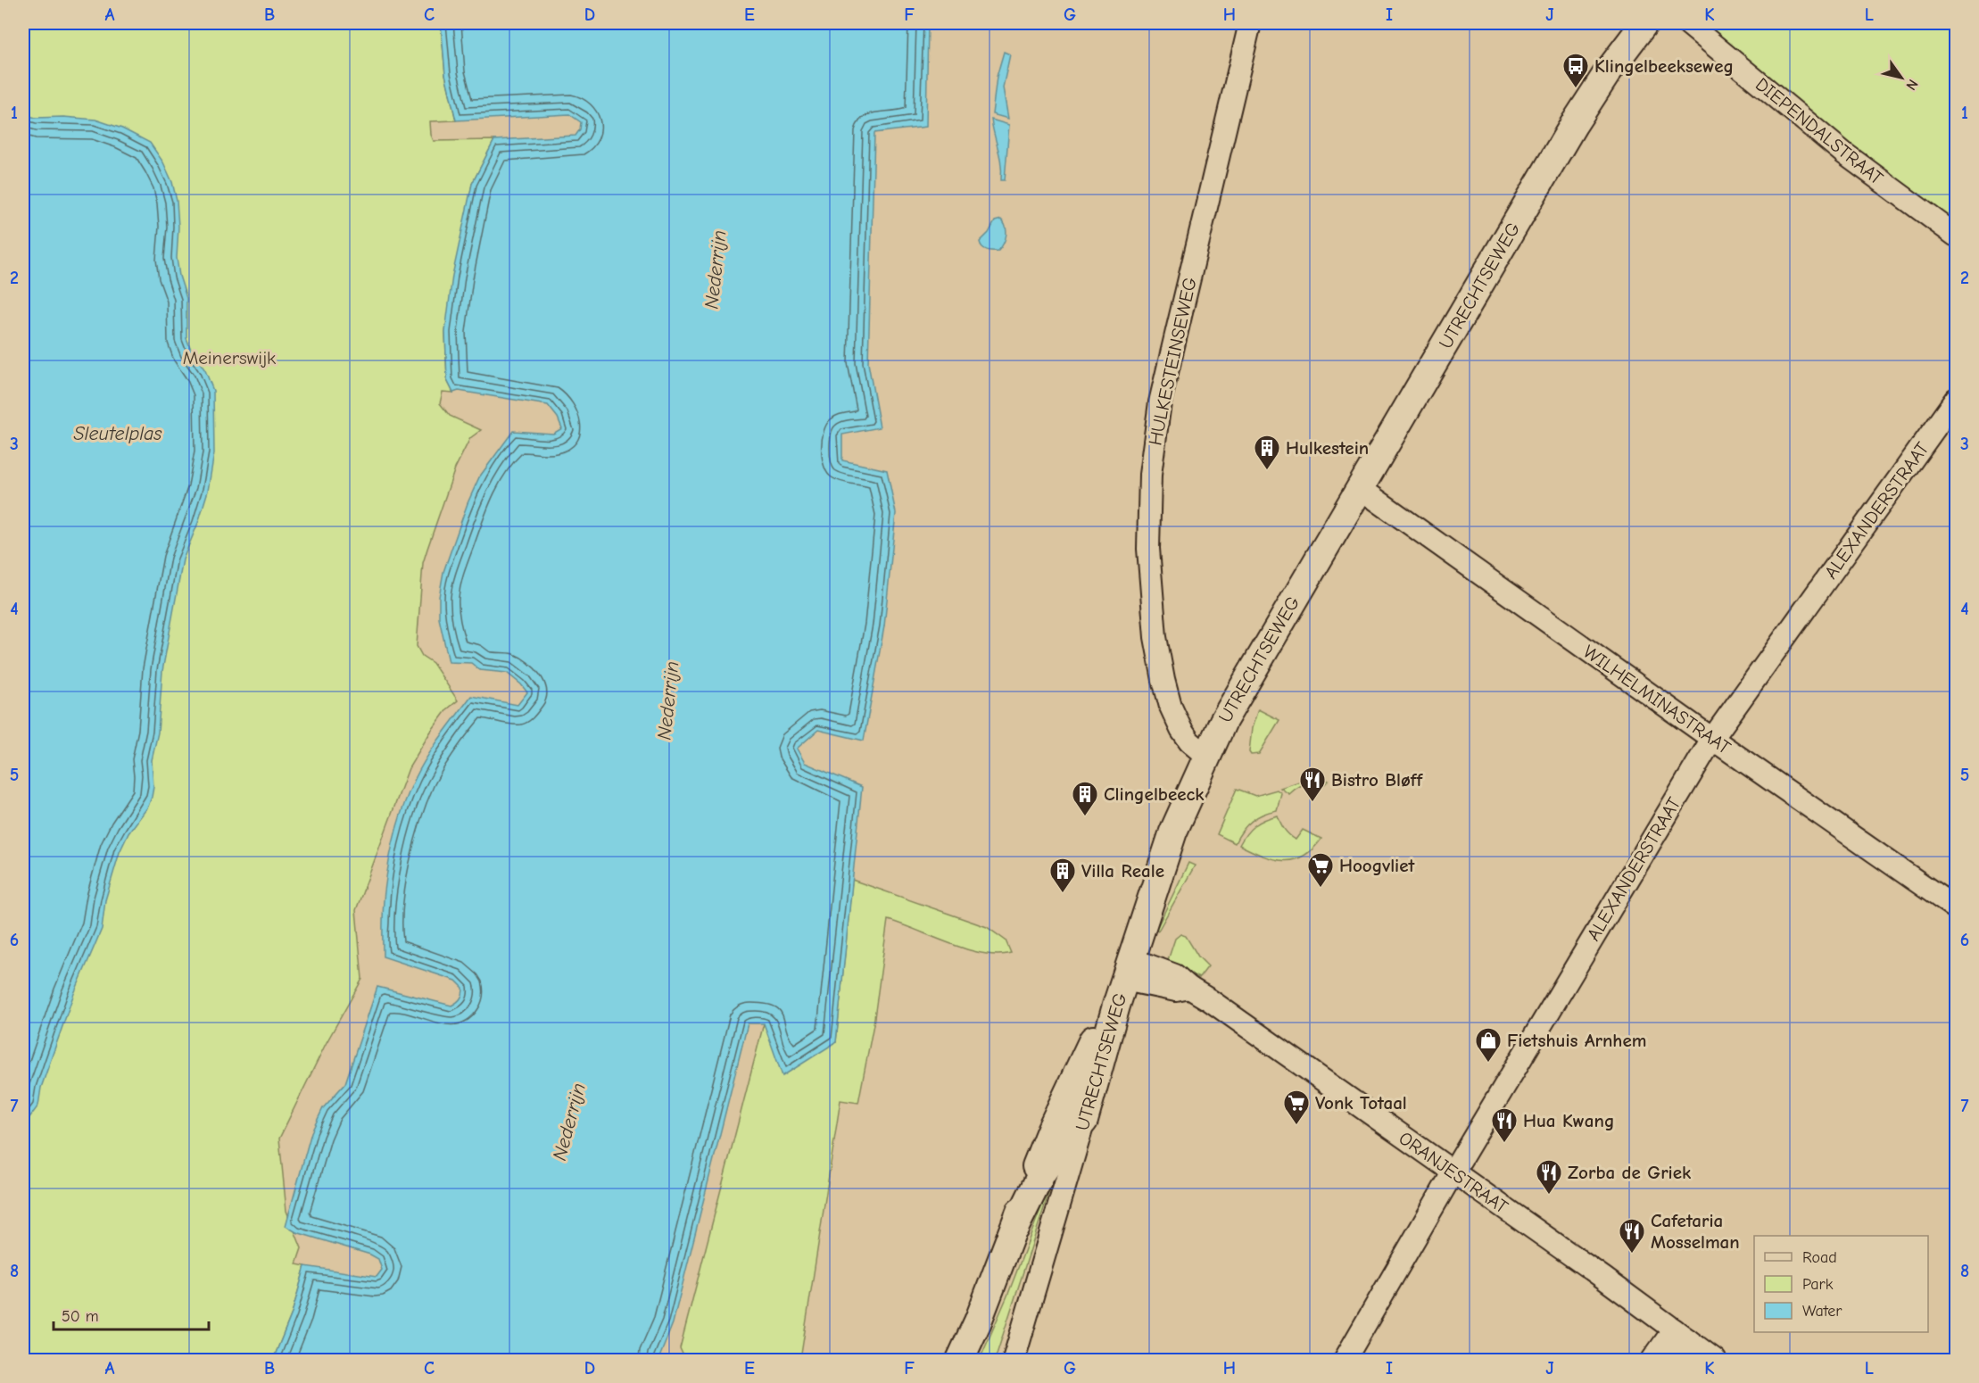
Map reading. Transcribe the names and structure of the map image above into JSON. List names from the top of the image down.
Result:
{
  "streets": {
    "main road": ["UTRECHTSEWEG"],
    "street": [
      "DIEPENDALSTRAAT",
      "HULKESTEINSEWEG",
      "ALEXANDERSTRAAT",
      "WILHELMINASTRAAT",
      "ORANJESTRAAT"
    ]
  },
  "crossings": [
    ["UTRECHTSEWEG", "HULKESTEINSEWEG"],
    ["UTRECHTSEWEG", "WILHELMINASTRAAT"],
    ["UTRECHTSEWEG", "ORANJESTRAAT"],
    ["ALEXANDERSTRAAT", "WILHELMINASTRAAT"],
    ["ALEXANDERSTRAAT", "ORANJESTRAAT"]
  ],
  "water": ["Nederrijn", "Sleutelplas"],
  "parks": ["Meinerswijk"],
  "places": {
    "bus stop": ["Klingelbeekseweg"],
    "building": ["Hulkestein", "Clingelbeeck", "Villa Reale"],
    "restaurant": [
      "Bistro Bløff",
      "Hua Kwang",
      "Zorba de Griek",
      "Cafetaria Mosselman"
    ],
    "supermarket": ["Hoogvliet", "Vonk Totaal"],
    "shop": ["Fietshuis Arnhem"]
  },
  "legend": ["Road", "Park", "Water"],
  "scale_bar": "50 m",
  "north": "bottom right",
  "grid": {
    "columns": [
      "A",
      "B",
      "C",
      "D",
      "E",
      "F",
      "G",
      "H",
      "I",
      "J",
      "K",
      "L"
    ],
    "rows": [
      "1",
      "2",
      "3",
      "4",
      "5",
      "6",
      "7",
      "8"
    ]
  }
}
